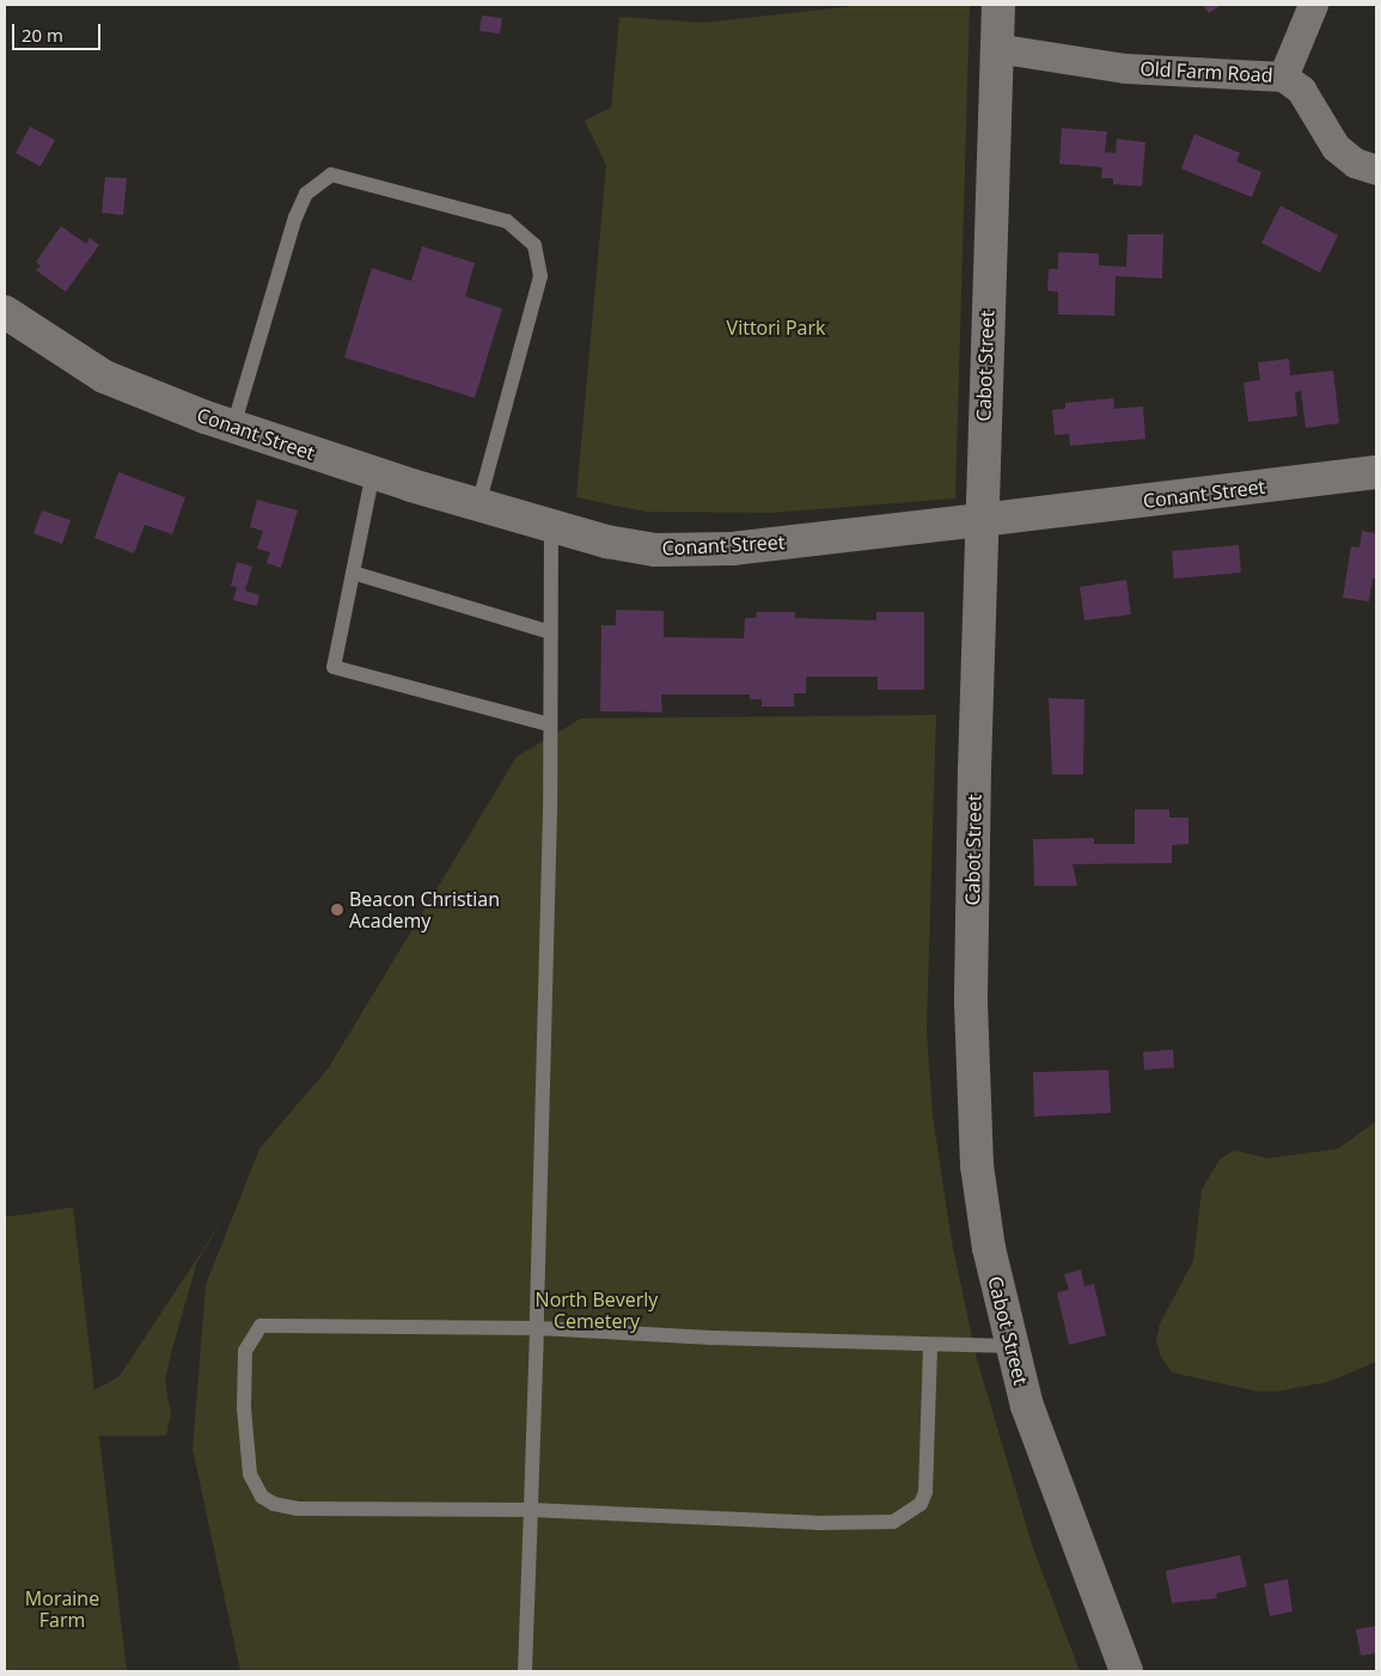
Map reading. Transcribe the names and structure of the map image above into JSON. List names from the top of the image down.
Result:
{
  "streets": {
    "main road": ["Cabot Street", "Conant Street"],
    "street": ["Old Farm Road"]
  },
  "crossings": [
    ["Old Farm Road", "Cabot Street"],
    ["Cabot Street", "Conant Street"]
  ],
  "parks": ["Vittori Park", "North Beverly Cemetery", "Moraine Farm"],
  "places": ["Beacon Christian Academy"],
  "scale_bar": "20 m"
}
